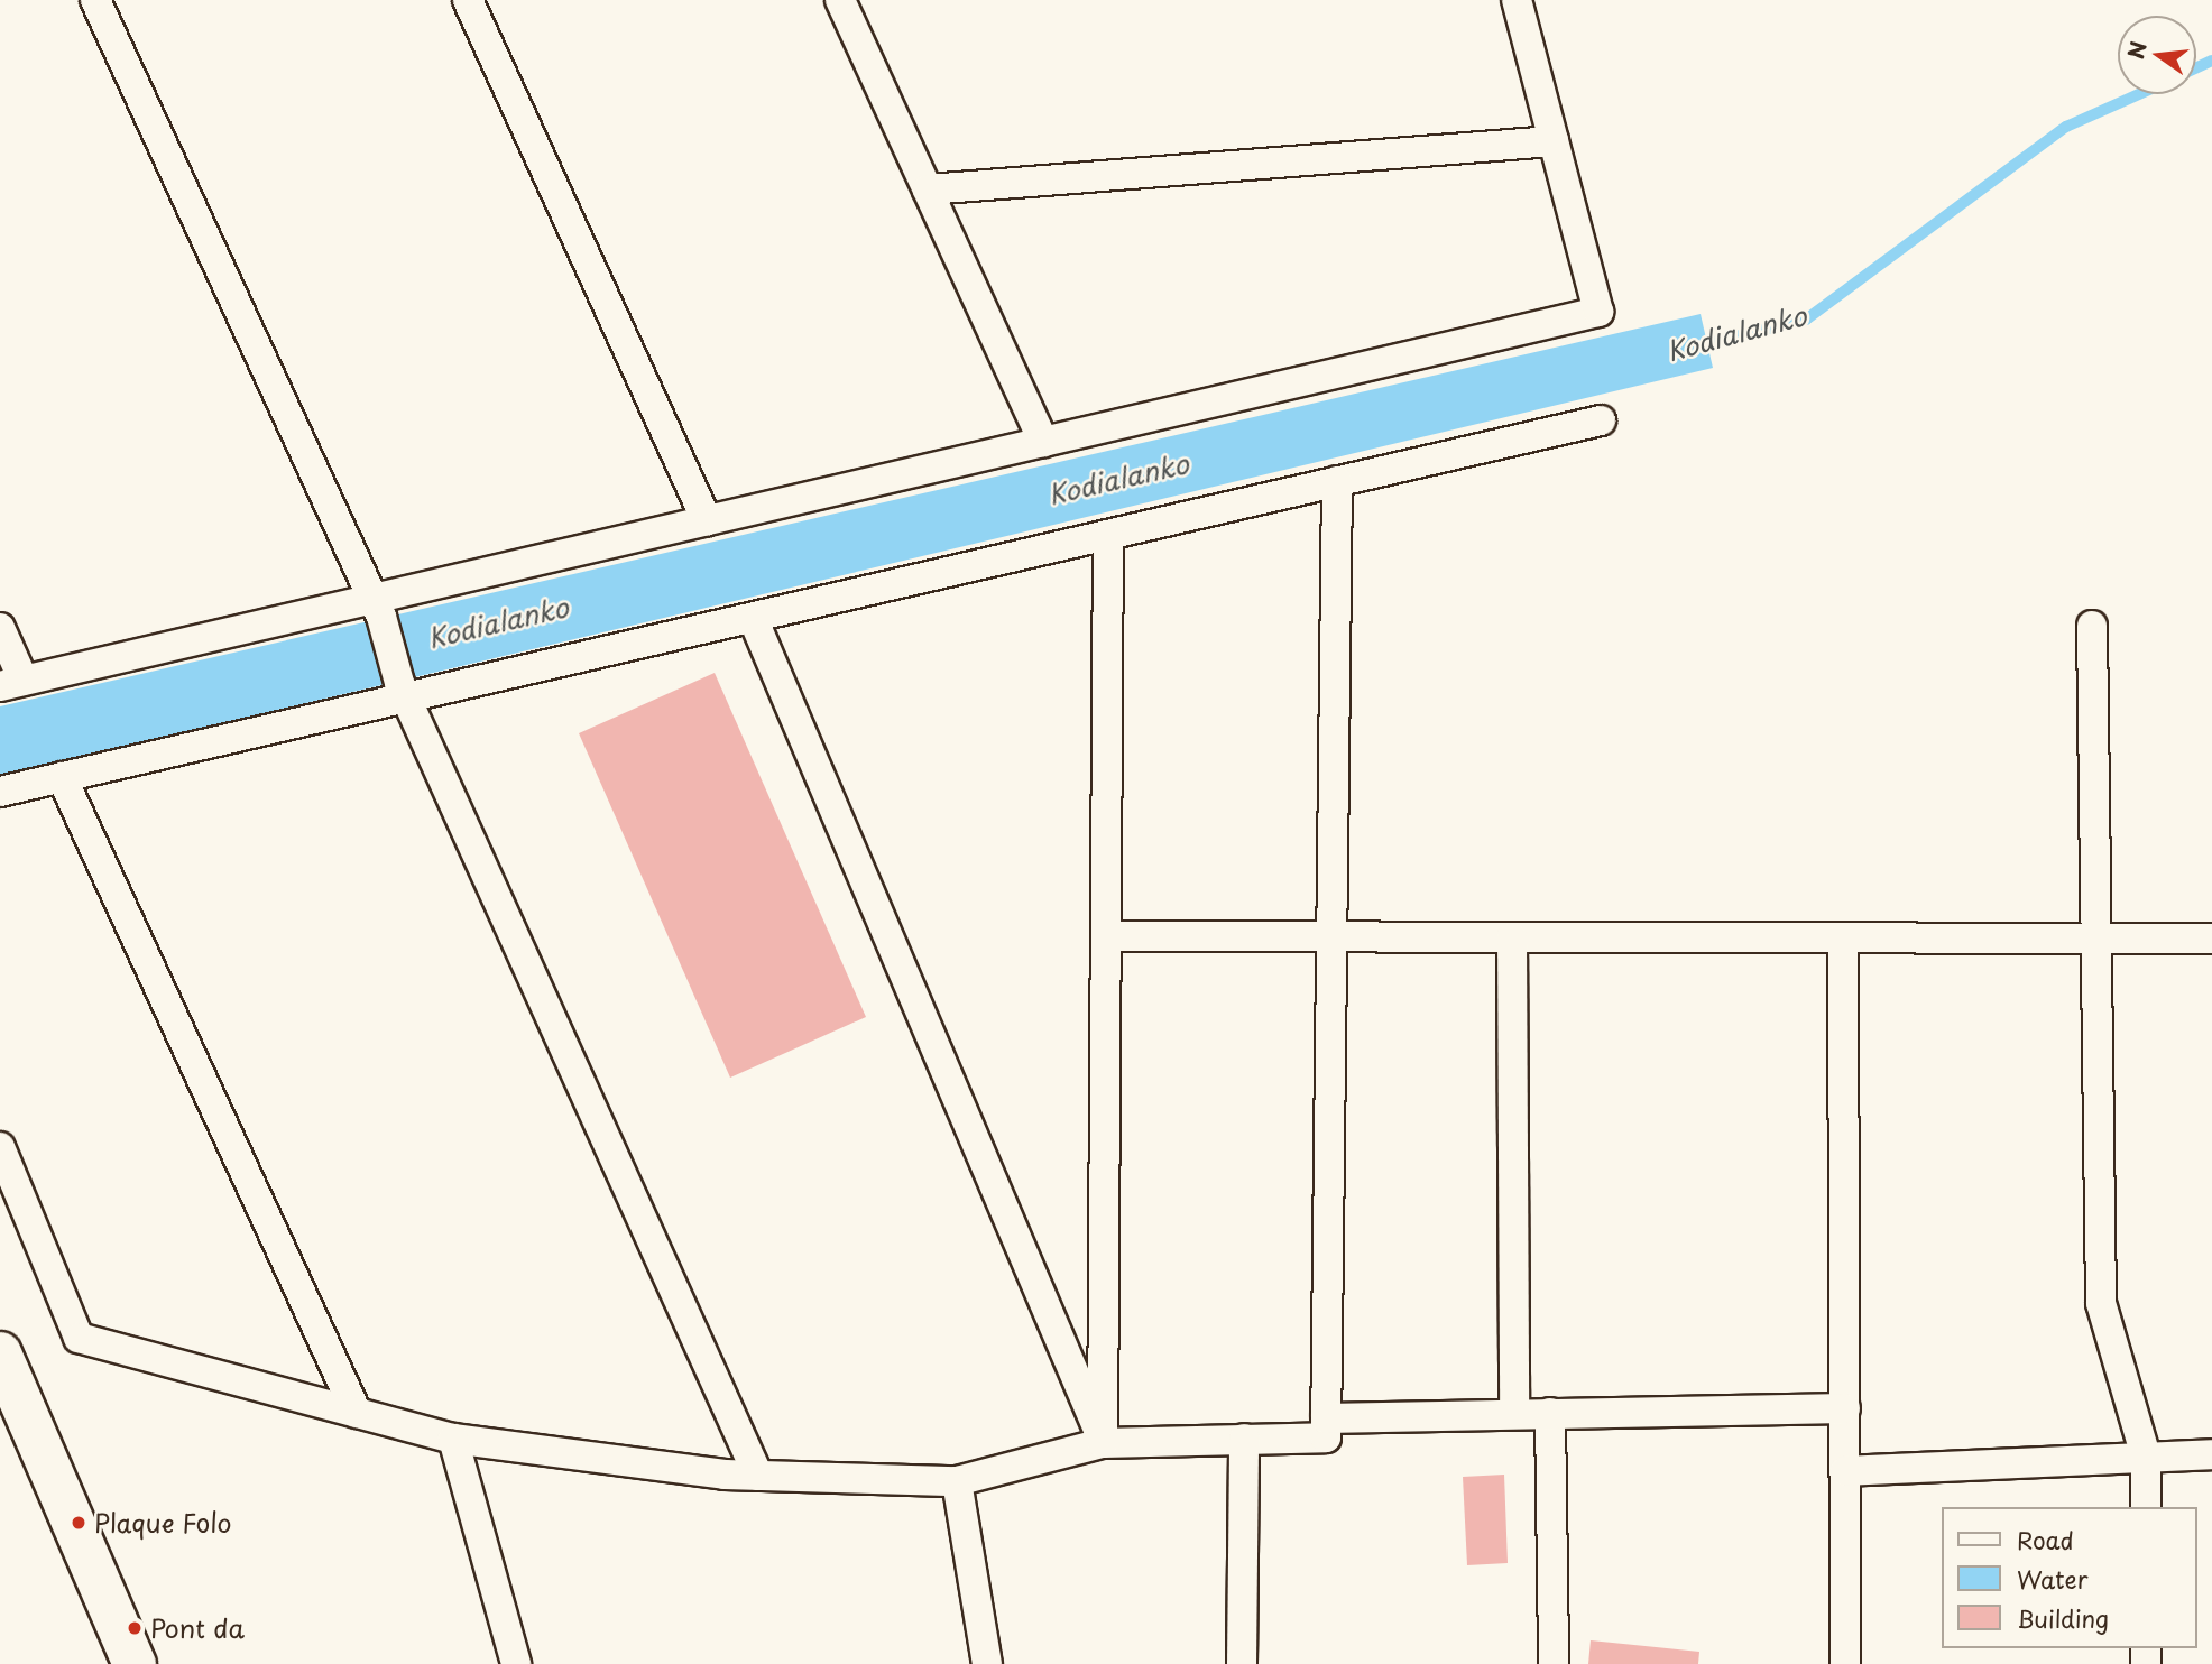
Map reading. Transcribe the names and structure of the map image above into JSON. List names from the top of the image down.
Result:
{
  "water": ["Kodialanko"],
  "places": ["Plaque Folo", "Pont da"],
  "legend": ["Road", "Water", "Building"],
  "north": "left"
}
